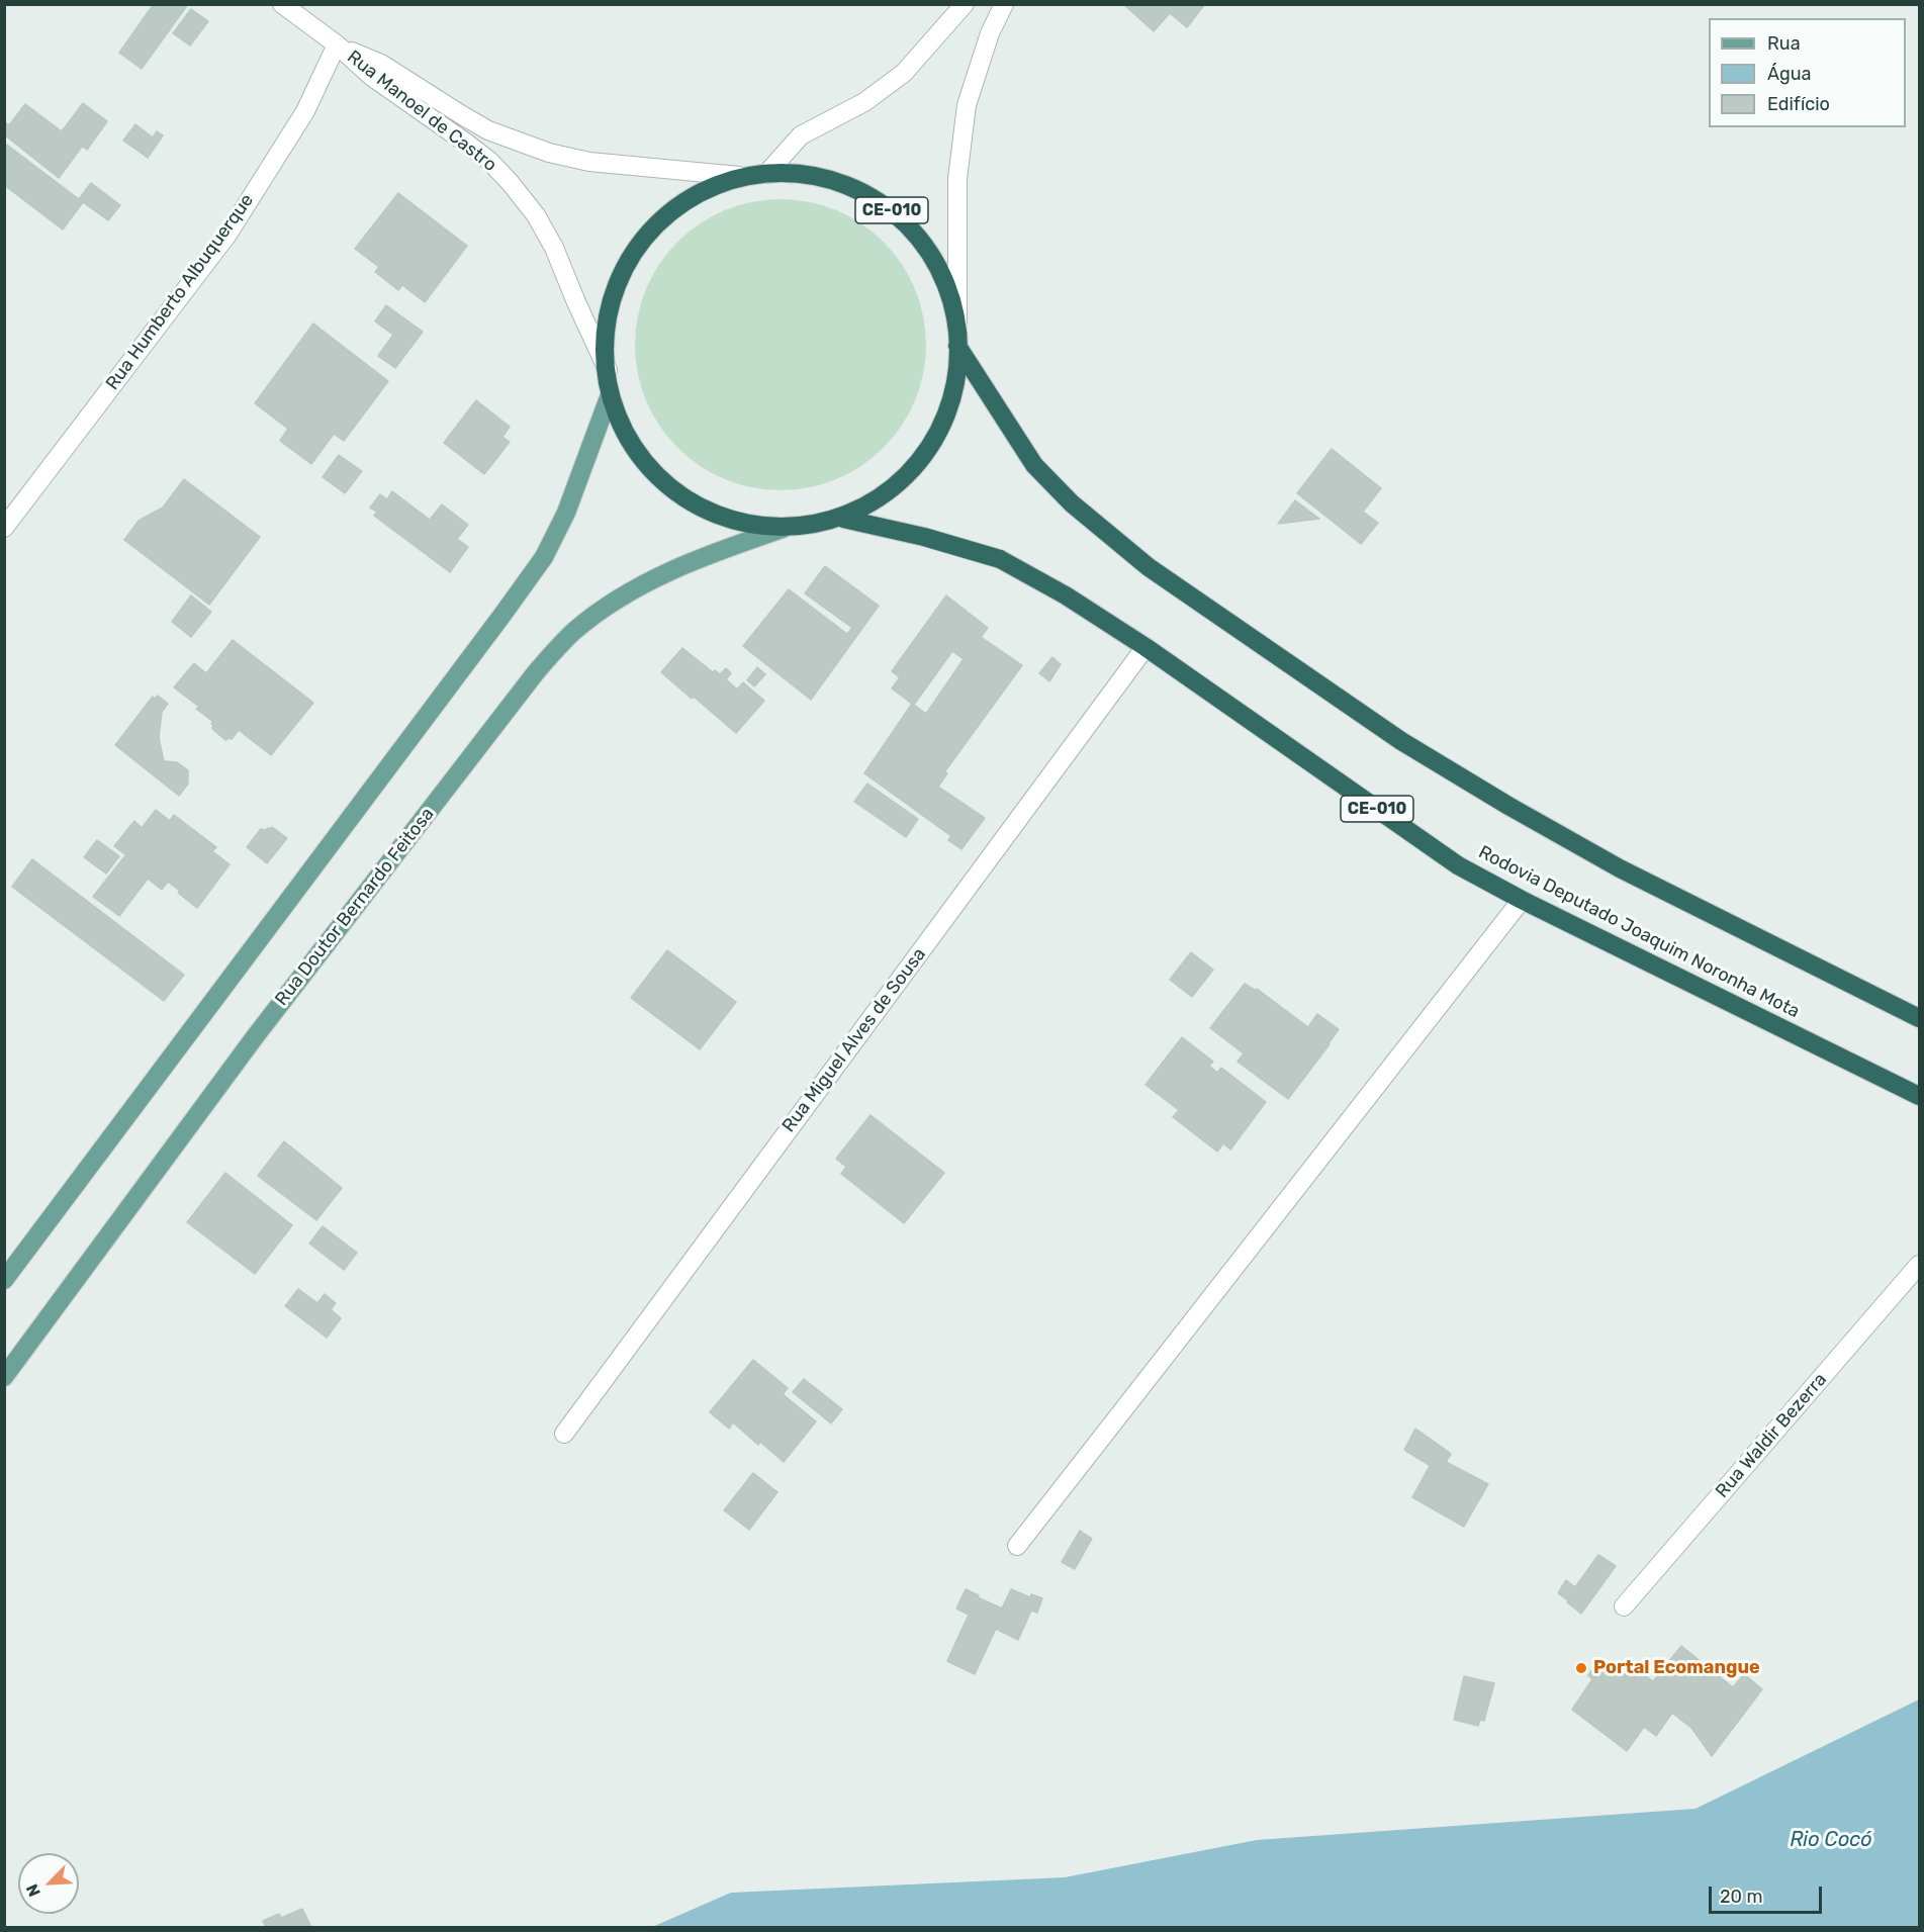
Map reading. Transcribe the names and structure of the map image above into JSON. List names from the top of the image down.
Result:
{
  "streets": {
    "highway": ["CE-010", "Rodovia Deputado Joaquim Noronha Mota"],
    "main road": ["Rua Doutor Bernardo Feitosa"],
    "street": [
      "Rua Manoel de Castro",
      "Rua Humberto Albuquerque",
      "Rua Miguel Alves de Sousa",
      "Rua Waldir Bezerra"
    ]
  },
  "crossings": [
    ["Rua Manoel de Castro", "CE-010"],
    ["Rua Manoel de Castro", "Rua Humberto Albuquerque"],
    ["CE-010", "Rua Doutor Bernardo Feitosa"],
    ["CE-010", "Rodovia Deputado Joaquim Noronha Mota"],
    ["Rodovia Deputado Joaquim Noronha Mota", "Rua Miguel Alves de Sousa"]
  ],
  "water": ["Rio Cocó"],
  "places": ["Portal Ecomangue"],
  "legend": ["Rua", "Água", "Edifício"],
  "scale_bar": "20 m",
  "north": "bottom left"
}
